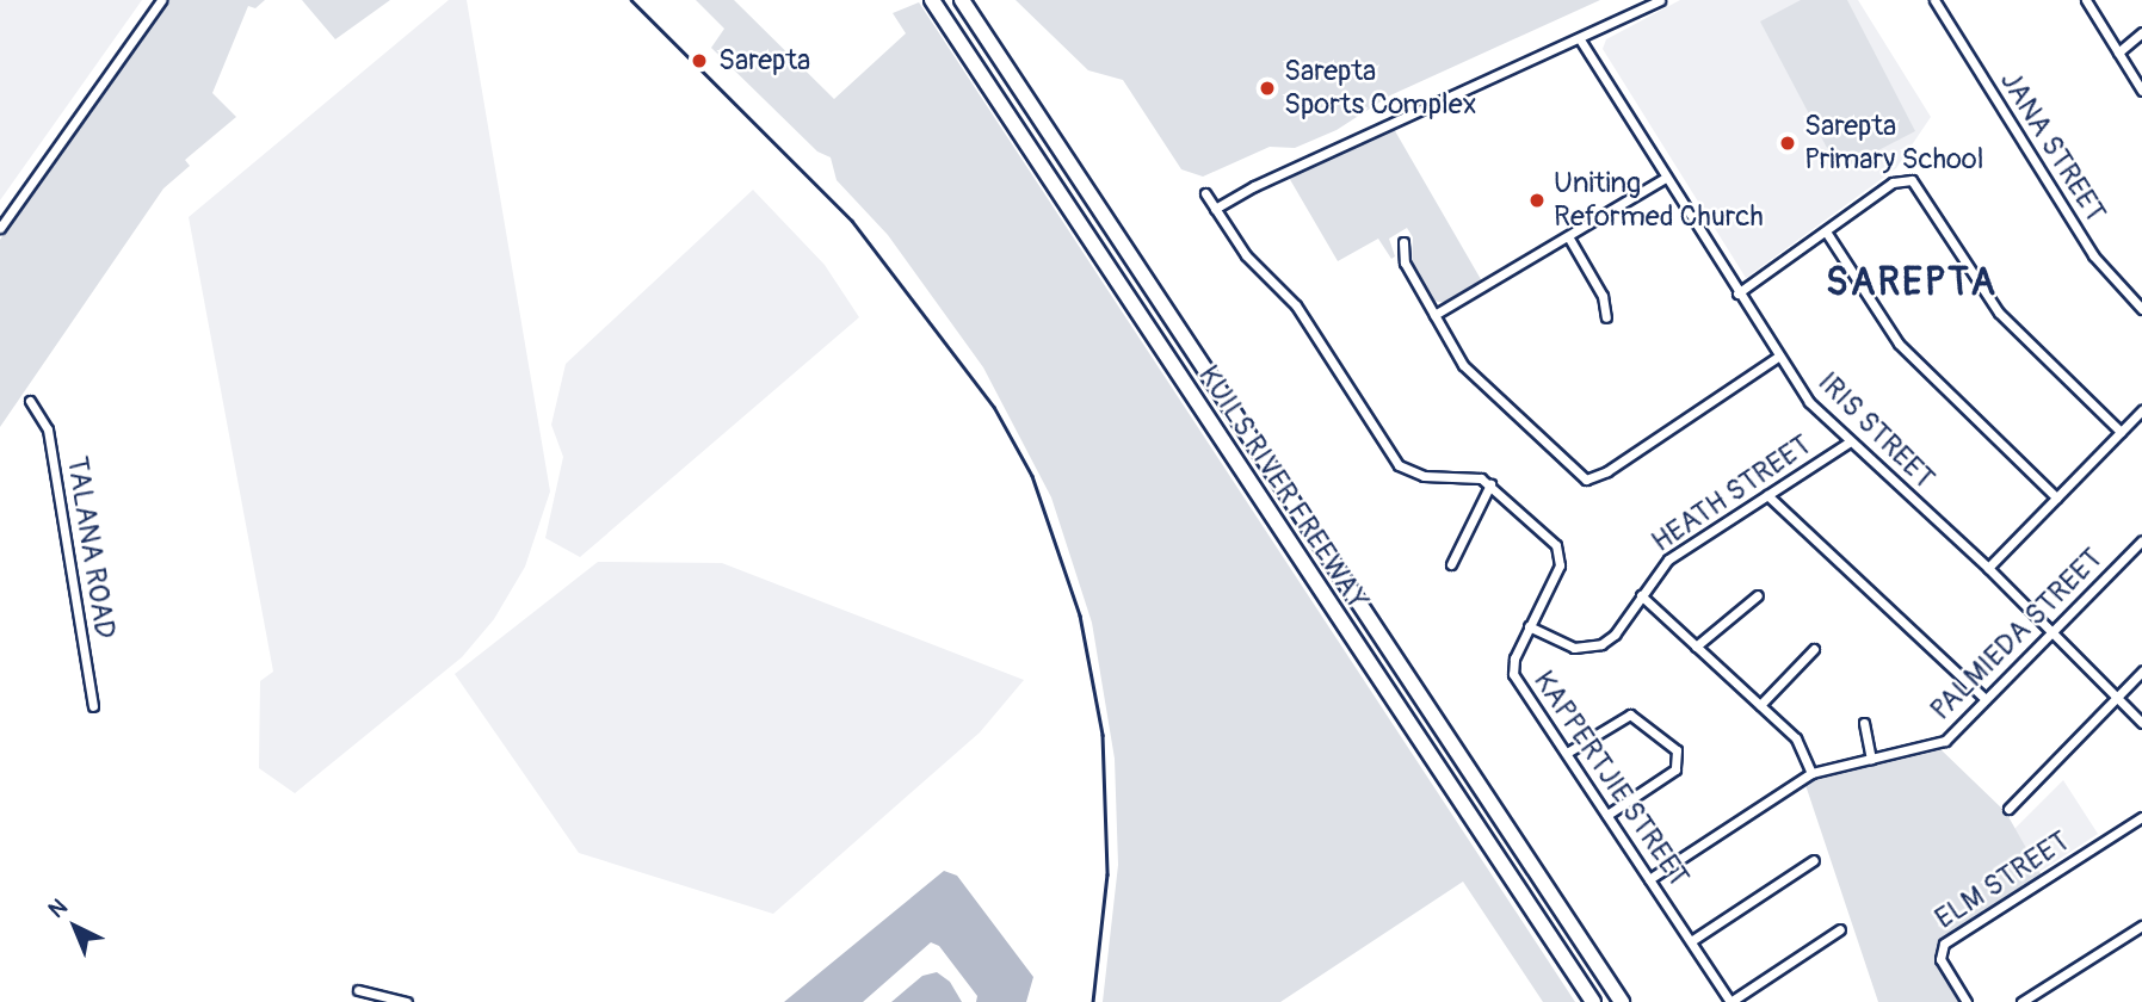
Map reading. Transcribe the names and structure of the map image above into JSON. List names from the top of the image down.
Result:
{
  "streets": {
    "highway": ["KUILS RIVER FREEWAY"],
    "street": [
      "JANA STREET",
      "IRIS STREET",
      "HEATH STREET",
      "TALANA ROAD",
      "PALMIEDA STREET",
      "KAPPERTJIE STREET",
      "ELM STREET"
    ]
  },
  "crossings": [
    ["IRIS STREET", "HEATH STREET"],
    ["IRIS STREET", "PALMIEDA STREET"],
    ["HEATH STREET", "KAPPERTJIE STREET"],
    ["PALMIEDA STREET", "KAPPERTJIE STREET"]
  ],
  "districts": ["SAREPTA"],
  "places": [
    "Sarepta",
    "Sarepta Sports Complex",
    "Sarepta Primary School",
    "Uniting Reformed Church"
  ],
  "north": "top left"
}
